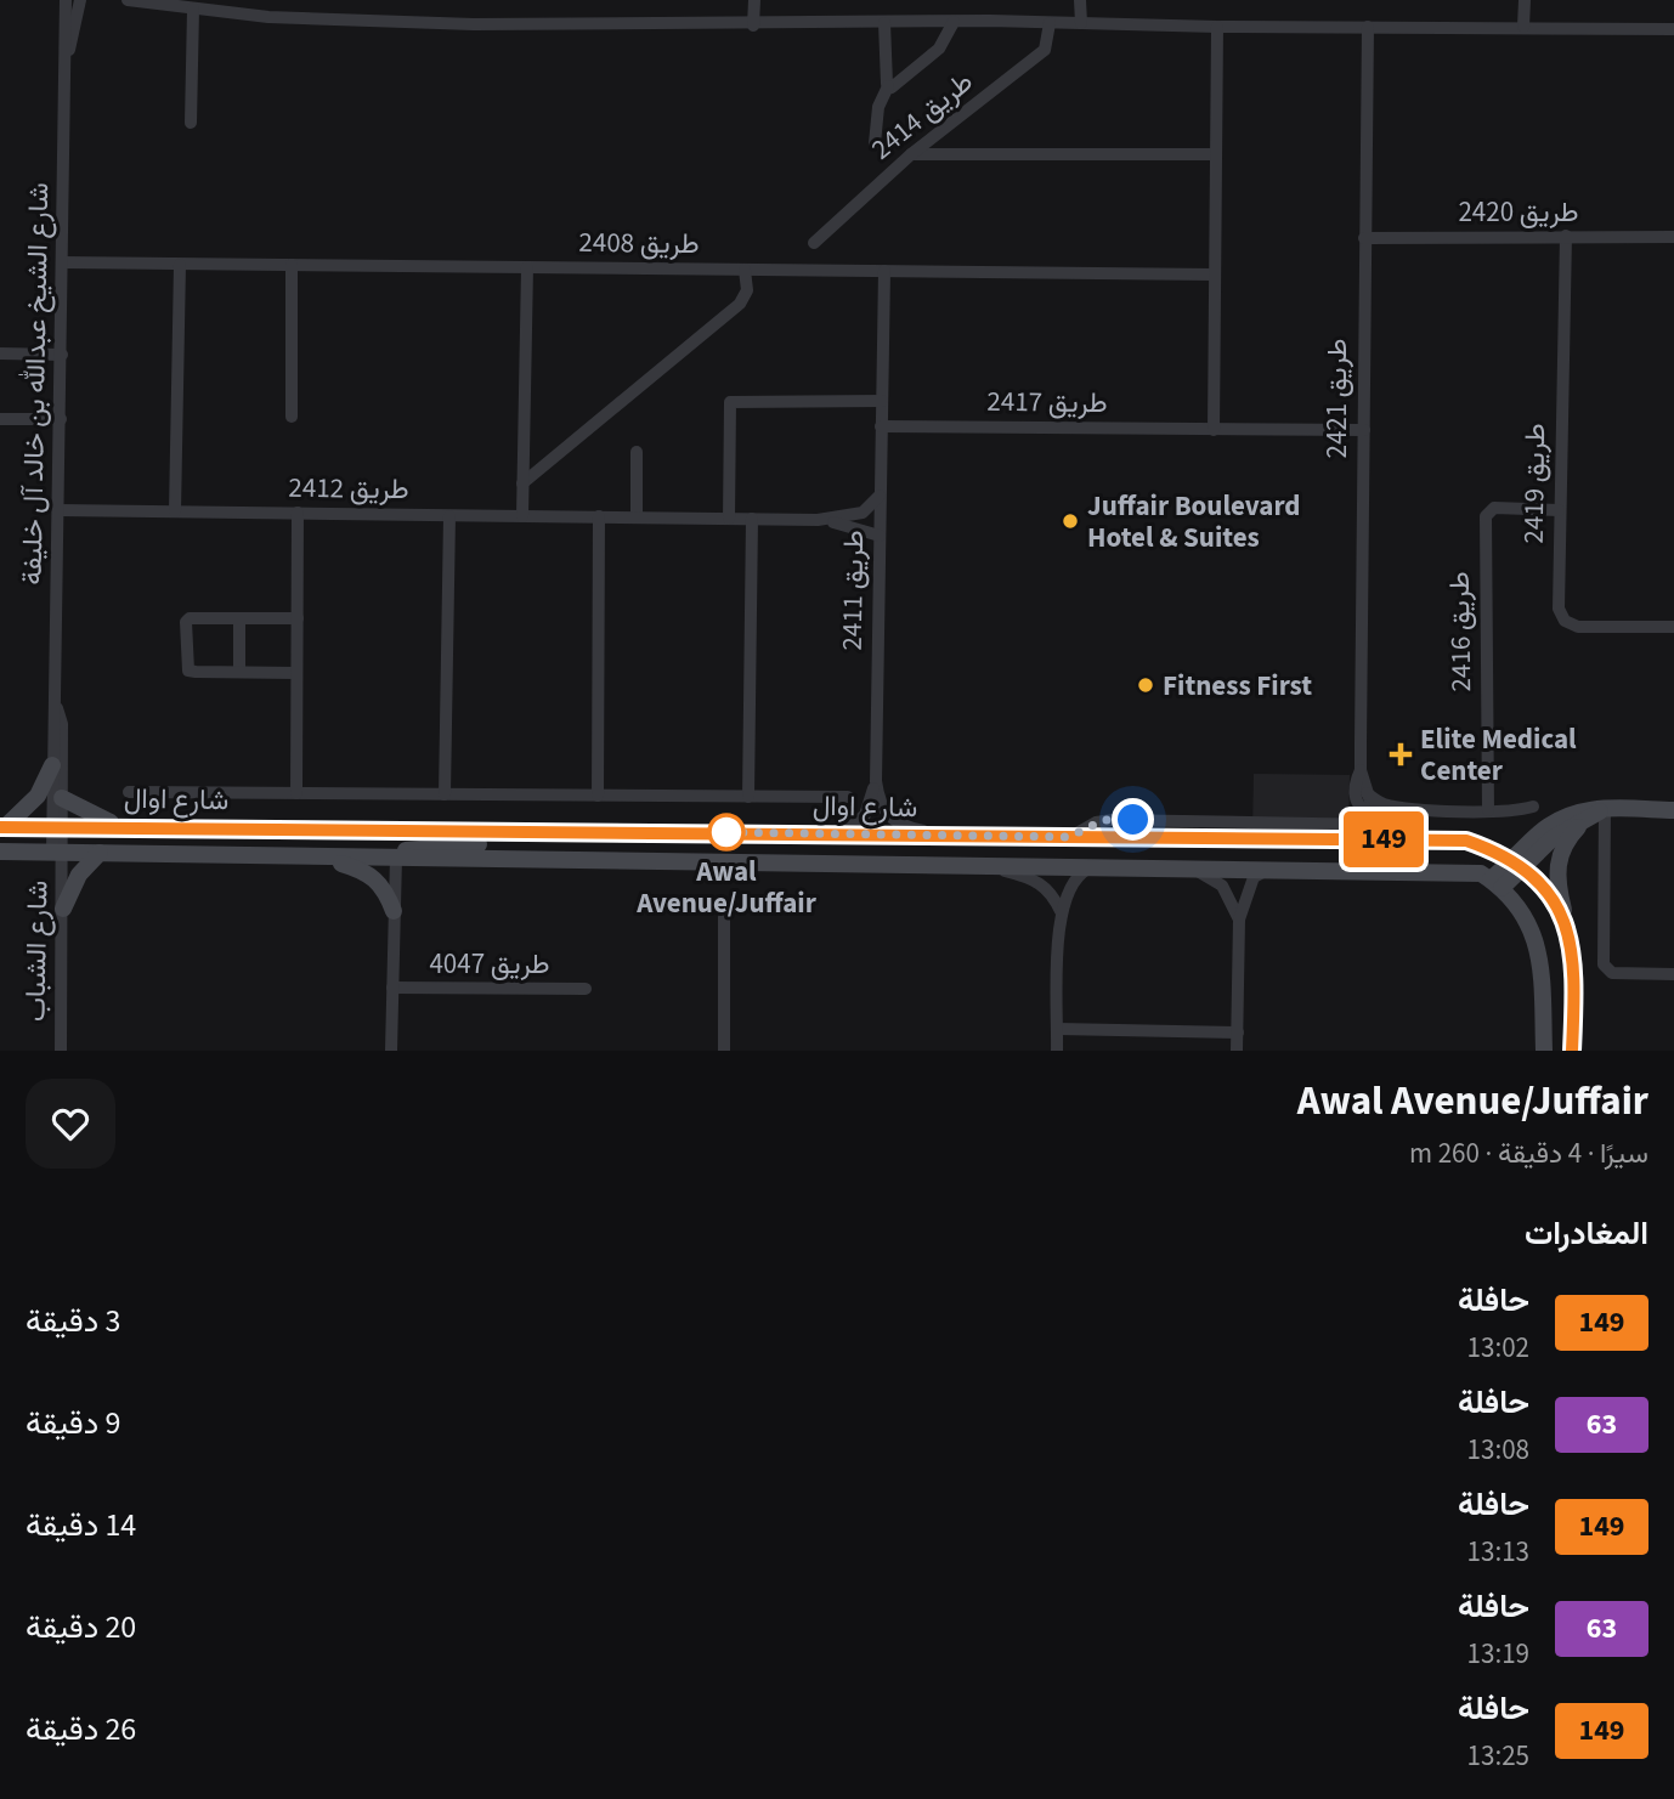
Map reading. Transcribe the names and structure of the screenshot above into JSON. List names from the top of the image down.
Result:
{
  "streets": {
    "main road": ["شارع اوال"],
    "street": [
      "طريق 2414",
      "طريق 2420",
      "طريق 2408",
      "شارع الشيخ عبدالله بن خالد آل خليفة",
      "طريق 2421",
      "طريق 2417",
      "طريق 2419",
      "طريق 2412",
      "طريق 2411",
      "طريق 2416",
      "شارع الشباب",
      "طريق 4047"
    ]
  },
  "crossings": [
    ["طريق 2420", "طريق 2421"],
    ["طريق 2420", "طريق 2419"],
    ["طريق 2408", "شارع الشيخ عبدالله بن خالد آل خليفة"],
    ["طريق 2408", "طريق 2411"],
    ["شارع الشيخ عبدالله بن خالد آل خليفة", "طريق 2412"],
    ["شارع الشيخ عبدالله بن خالد آل خليفة", "شارع اوال"],
    ["شارع الشيخ عبدالله بن خالد آل خليفة", "شارع الشباب"],
    ["طريق 2421", "طريق 2417"],
    ["طريق 2417", "طريق 2411"],
    ["طريق 2419", "طريق 2416"],
    ["طريق 2412", "طريق 2411"],
    ["طريق 2411", "شارع اوال"],
    ["شارع اوال", "شارع الشباب"],
    ["شارع اوال", "طريق 4047"]
  ],
  "places": {
    "other": ["Juffair Boulevard Hotel & Suites", "Fitness First", "Awal Avenue/Juffair"],
    "health": ["Elite Medical Center"]
  },
  "lines": ["bus line 149"],
  "page": {
    "on_map": "149",
    "heading": [
      ["Awal Avenue/Juffair", "سيرًا · 4 دقيقة · 260 m"],
      "المغادرات"
    ],
    "list": [
      {
        "mark": "149",
        "name": "حافلة",
        "note": "13:02",
        "value": "3 دقيقة"
      },
      {
        "mark": "63",
        "name": "حافلة",
        "note": "13:08",
        "value": "9 دقيقة"
      },
      {
        "mark": "149",
        "name": "حافلة",
        "note": "13:13",
        "value": "14 دقيقة"
      },
      {
        "mark": "63",
        "name": "حافلة",
        "note": "13:19",
        "value": "20 دقيقة"
      },
      {
        "mark": "149",
        "name": "حافلة",
        "note": "13:25",
        "value": "26 دقيقة"
      }
    ]
  }
}
